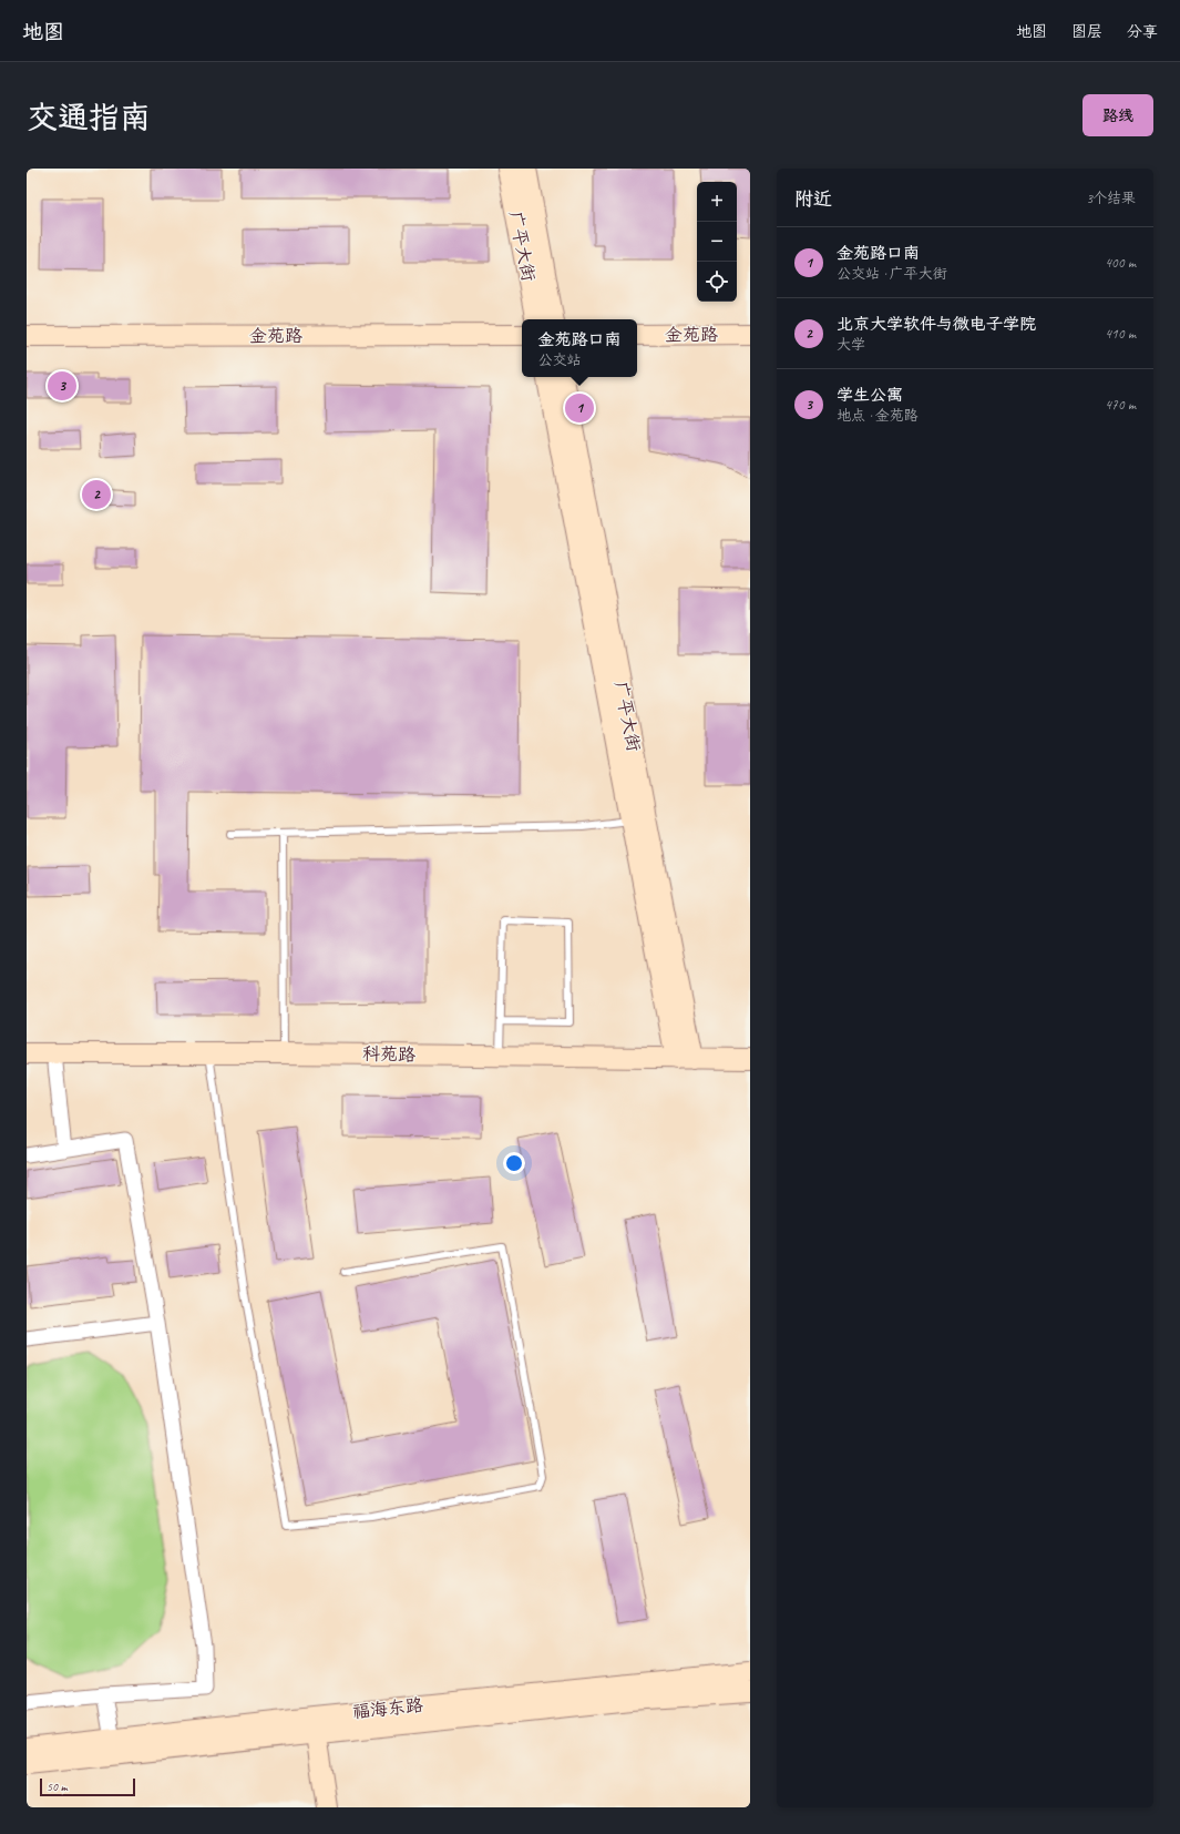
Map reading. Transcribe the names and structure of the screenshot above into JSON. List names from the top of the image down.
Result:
{
  "streets": {
    "street": [
      "广平大街",
      "金苑路",
      "科苑路",
      "福海东路"
    ]
  },
  "crossings": [
    ["广平大街", "科苑路"]
  ],
  "scale_bar": "50 m",
  "page": {
    "header": "地图",
    "nav": ["地图", "图层", "分享"],
    "buttons": "路线",
    "title": "交通指南",
    "heading": ["附近", "3个结果"],
    "map_buttons": ["+", "−"],
    "list": [
      {
        "mark": "1",
        "name": "金苑路口南",
        "note": "公交站 · 广平大街",
        "value": "400 m"
      },
      {
        "mark": "2",
        "name": "北京大学软件与微电子学院",
        "note": "大学",
        "value": "410 m"
      },
      {
        "mark": "3",
        "name": "学生公寓",
        "note": "地点 · 金苑路",
        "value": "470 m"
      }
    ],
    "popup": ["金苑路口南", "公交站"],
    "pins": ["3", "1", "2"],
    "scale": "50 m"
  }
}
